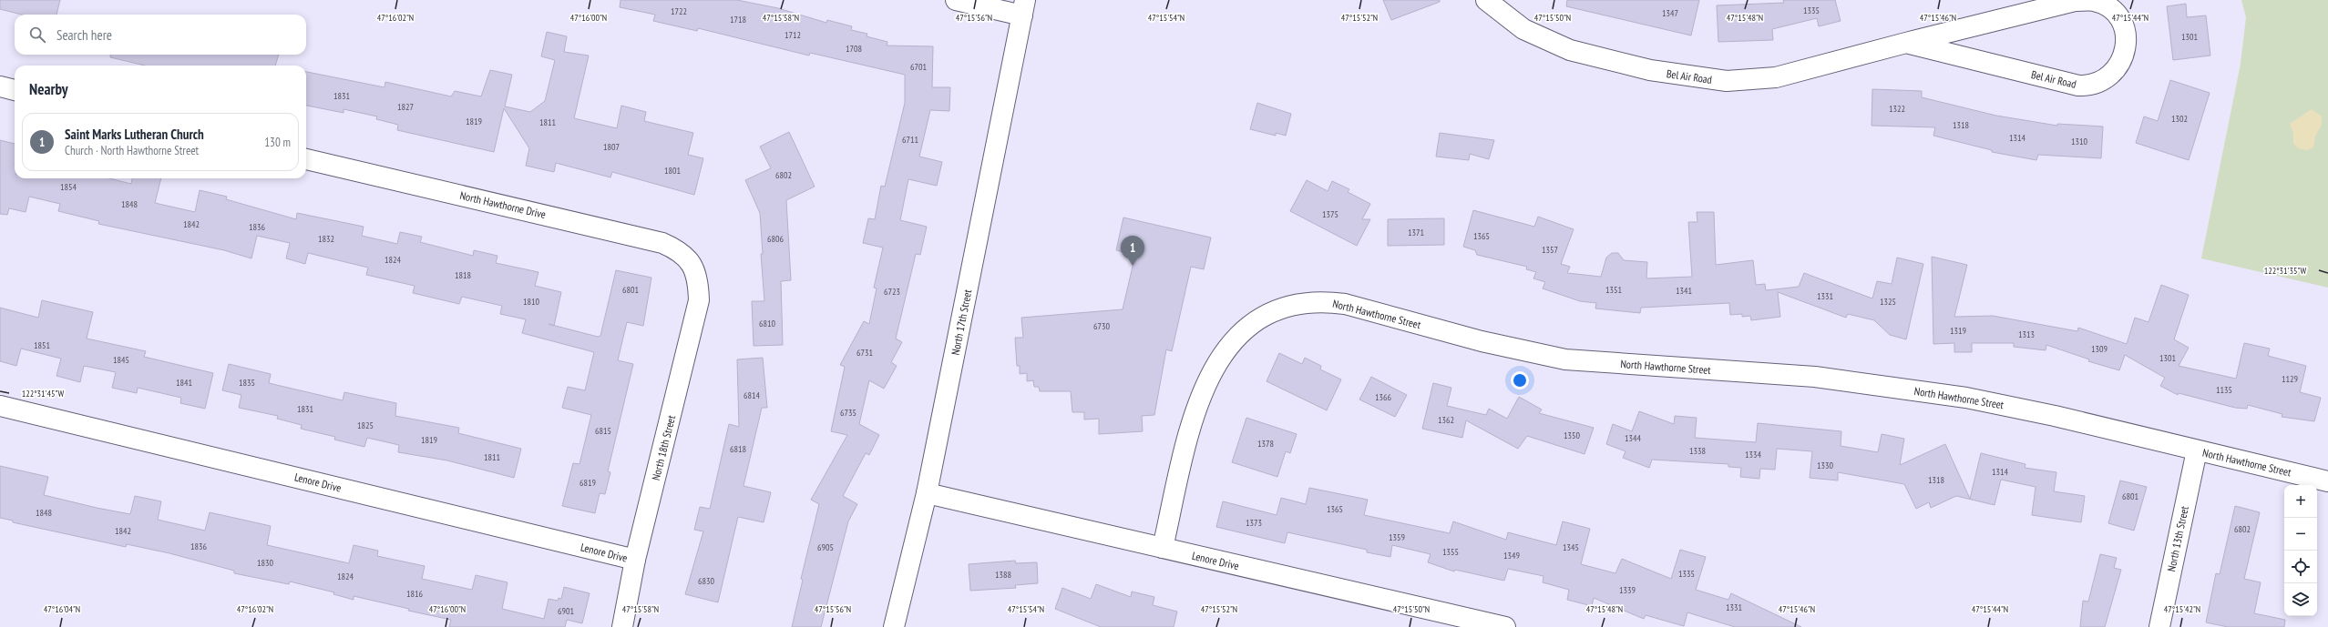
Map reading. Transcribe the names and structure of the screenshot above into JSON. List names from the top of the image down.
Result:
{
  "streets": {
    "street": [
      "Bel Air Road",
      "North Hawthorne Drive",
      "North Hawthorne Street",
      "North 17th Street",
      "North 18th Street",
      "Lenore Drive",
      "North 13th Street"
    ]
  },
  "crossings": [
    ["North Hawthorne Drive", "North 18th Street"],
    ["North Hawthorne Street", "Lenore Drive"],
    ["North Hawthorne Street", "North 13th Street"],
    ["North 17th Street", "Lenore Drive"],
    ["North 18th Street", "Lenore Drive"]
  ],
  "house_numbers": [
    "1335",
    "1722",
    "1347",
    "1718",
    "1712",
    "1301",
    "1708",
    "6701",
    "1831",
    "1827",
    "1322",
    "1302",
    "1819",
    "1811",
    "1318",
    "1314",
    "6711",
    "1310",
    "1807",
    "1801",
    "6802",
    "1854",
    "1848",
    "1375",
    "1842",
    "1836",
    "1371",
    "1365",
    "1832",
    "6806",
    "1357",
    "1824",
    "1818",
    "6801",
    "1351",
    "1341",
    "6723",
    "1331",
    "1810",
    "1325",
    "6810",
    "6730",
    "1319",
    "1313",
    "1851",
    "1309",
    "6731",
    "1301",
    "1845",
    "1129",
    "1841",
    "1835",
    "1135",
    "6814",
    "1366",
    "1831",
    "6735",
    "1362",
    "1825",
    "6815",
    "1350",
    "1344",
    "1819",
    "1378",
    "6818",
    "1338",
    "1334",
    "1811",
    "1330",
    "1314",
    "1318",
    "6819",
    "6801",
    "1365",
    "1848",
    "1373",
    "6802",
    "1842",
    "1359",
    "1836",
    "6905",
    "1345",
    "1355",
    "1349",
    "1830",
    "1335",
    "1388",
    "1824",
    "6830",
    "1339",
    "1816",
    "1331",
    "6901"
  ],
  "page": {
    "search": "Search here",
    "heading": "Nearby",
    "list": [
      {
        "mark": "1",
        "name": "Saint Marks Lutheran Church",
        "note": "Church · North Hawthorne Street",
        "value": "130 m"
      }
    ],
    "pins": "1",
    "map_buttons": ["+", "−"]
  },
  "coordinates": [
    "47°16'02\"N",
    "47°16'00\"N",
    "47°15'58\"N",
    "47°15'56\"N",
    "47°15'54\"N",
    "47°15'52\"N",
    "47°15'50\"N",
    "47°15'48\"N",
    "47°15'44\"N",
    "47°15'46\"N",
    "122°31'35\"W",
    "122°31'45\"W",
    "47°16'04\"N",
    "47°15'42\"N"
  ]
}
